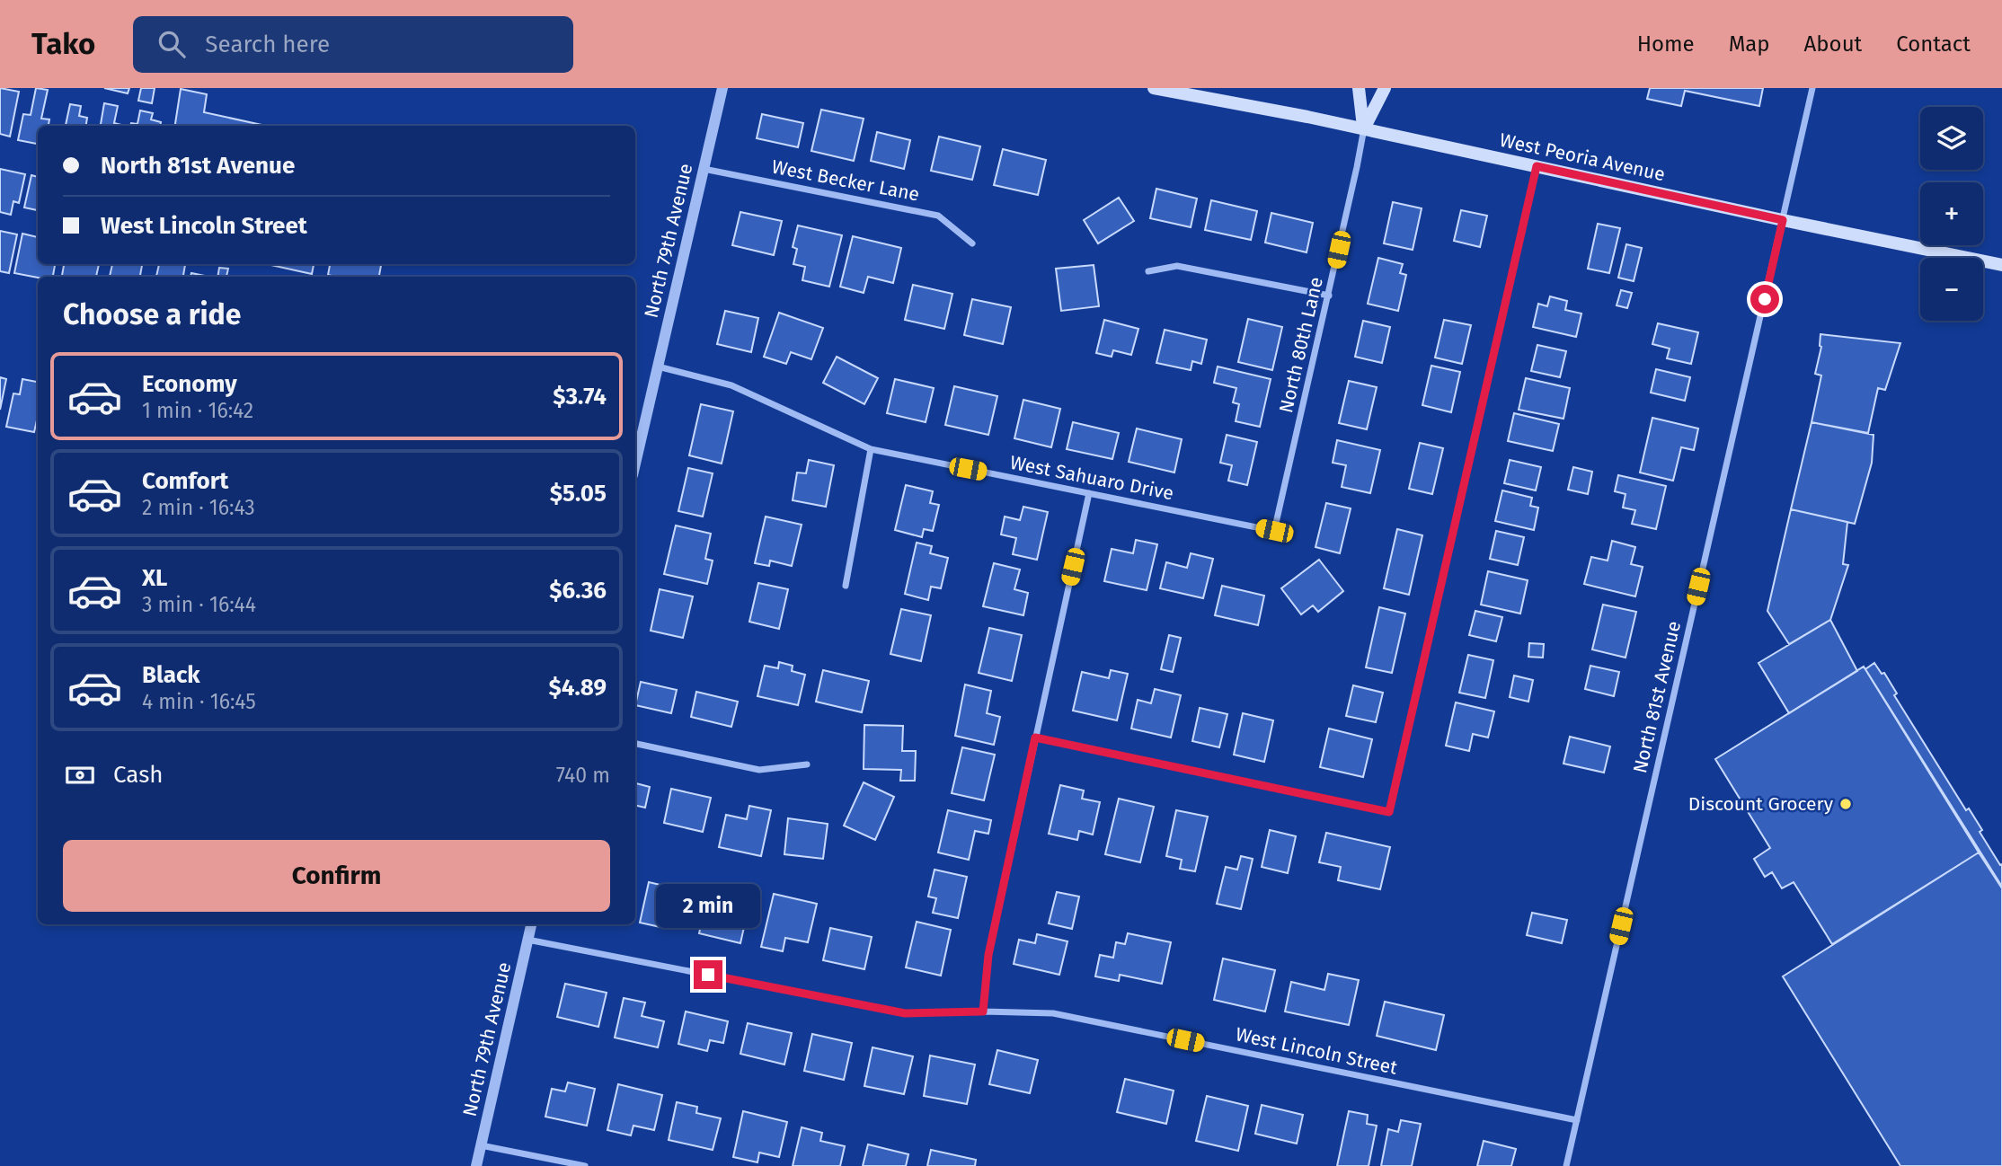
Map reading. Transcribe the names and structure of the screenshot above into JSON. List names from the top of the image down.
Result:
{
  "streets": {
    "main road": ["West Peoria Avenue"],
    "street": [
      "West Becker Lane",
      "North 79th Avenue",
      "North 80th Lane",
      "West Sahuaro Drive",
      "North 81st Avenue",
      "West Lincoln Street"
    ]
  },
  "crossings": [
    ["West Peoria Avenue", "North 80th Lane"],
    ["West Peoria Avenue", "North 81st Avenue"],
    ["West Becker Lane", "North 79th Avenue"],
    ["North 79th Avenue", "West Sahuaro Drive"],
    ["North 79th Avenue", "West Lincoln Street"],
    ["North 80th Lane", "West Sahuaro Drive"],
    ["North 81st Avenue", "West Lincoln Street"]
  ],
  "places": ["Discount Grocery"],
  "page": {
    "header": "Tako",
    "search": "Search here",
    "nav": [
      "Home",
      "Map",
      "About",
      "Contact"
    ],
    "map_buttons": ["+", "−"],
    "banner": ["North 81st Avenue", "West Lincoln Street"],
    "heading": "Choose a ride",
    "list": [
      {
        "name": "Economy",
        "note": "1 min · 16:42",
        "value": "$3.74"
      },
      {
        "name": "Comfort",
        "note": "2 min · 16:43",
        "value": "$5.05"
      },
      {
        "name": "XL",
        "note": "3 min · 16:44",
        "value": "$6.36"
      },
      {
        "name": "Black",
        "note": "4 min · 16:45",
        "value": "$4.89"
      }
    ],
    "pay": ["Cash", "740 m"],
    "buttons": "Confirm",
    "bubble": "2 min"
  }
}
